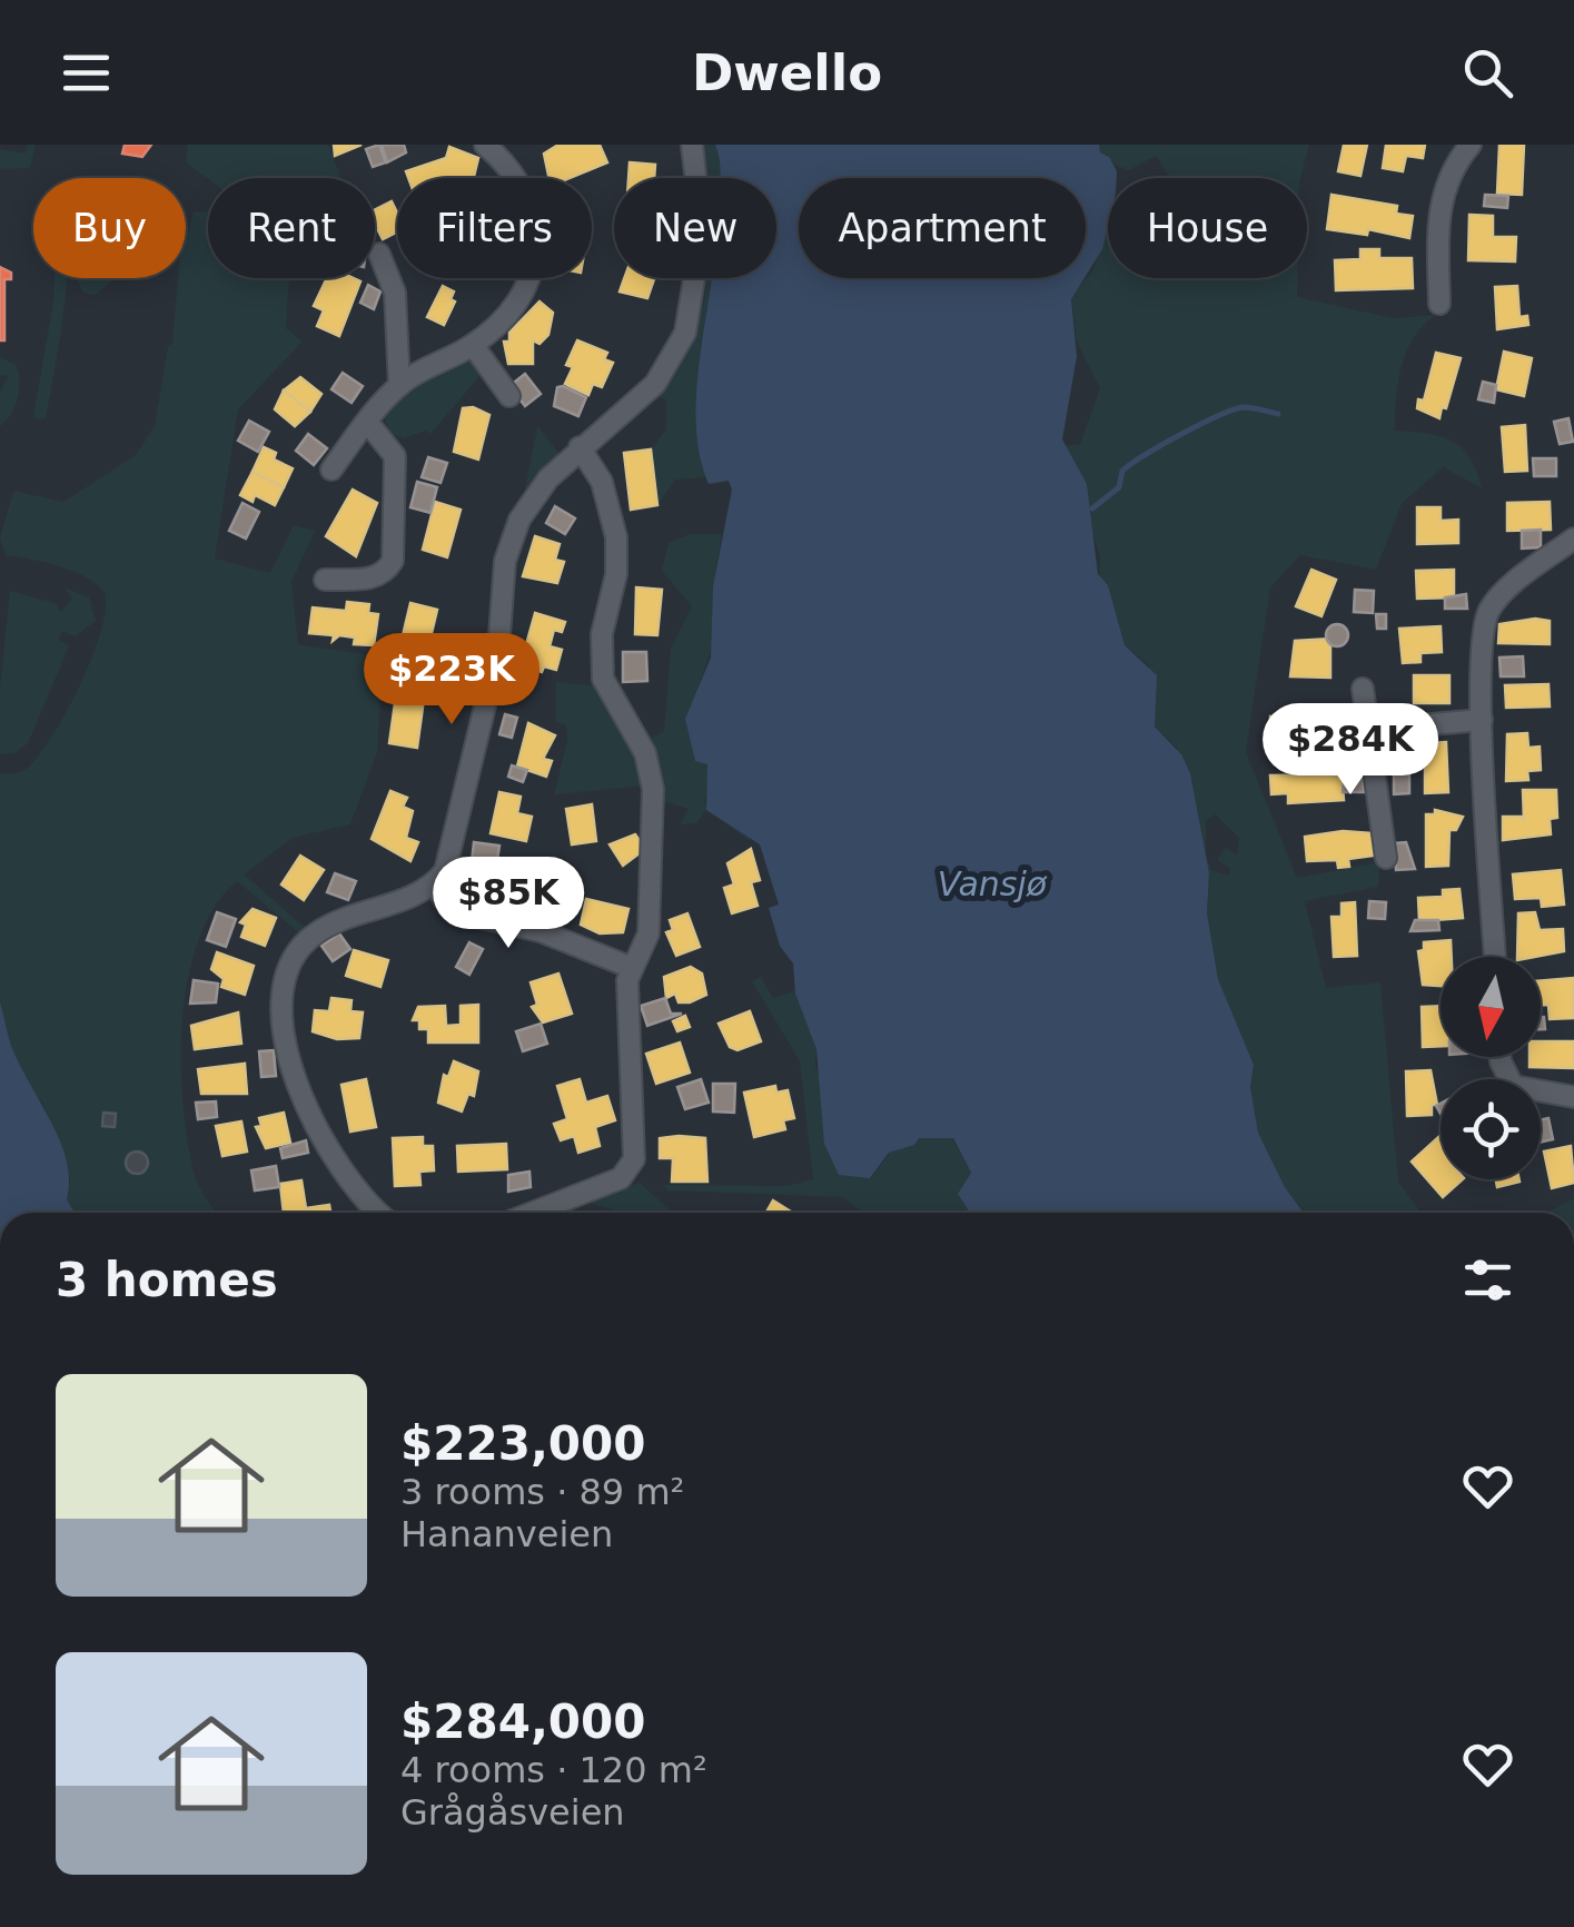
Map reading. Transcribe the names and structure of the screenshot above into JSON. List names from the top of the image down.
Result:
{
  "water": ["Vansjø"],
  "north": "bottom",
  "page": {
    "header": "Dwello",
    "chip": [
      "Buy",
      "Rent",
      "Filters",
      "New",
      "Apartment",
      "House"
    ],
    "price": ["$223K", "$284K", "$85K"],
    "heading": "3 homes",
    "list": [
      {
        "name": "$223,000",
        "note": "3 rooms · 89 m² · Hananveien"
      },
      {
        "name": "$284,000",
        "note": "4 rooms · 120 m² · Grågåsveien"
      }
    ]
  }
}
